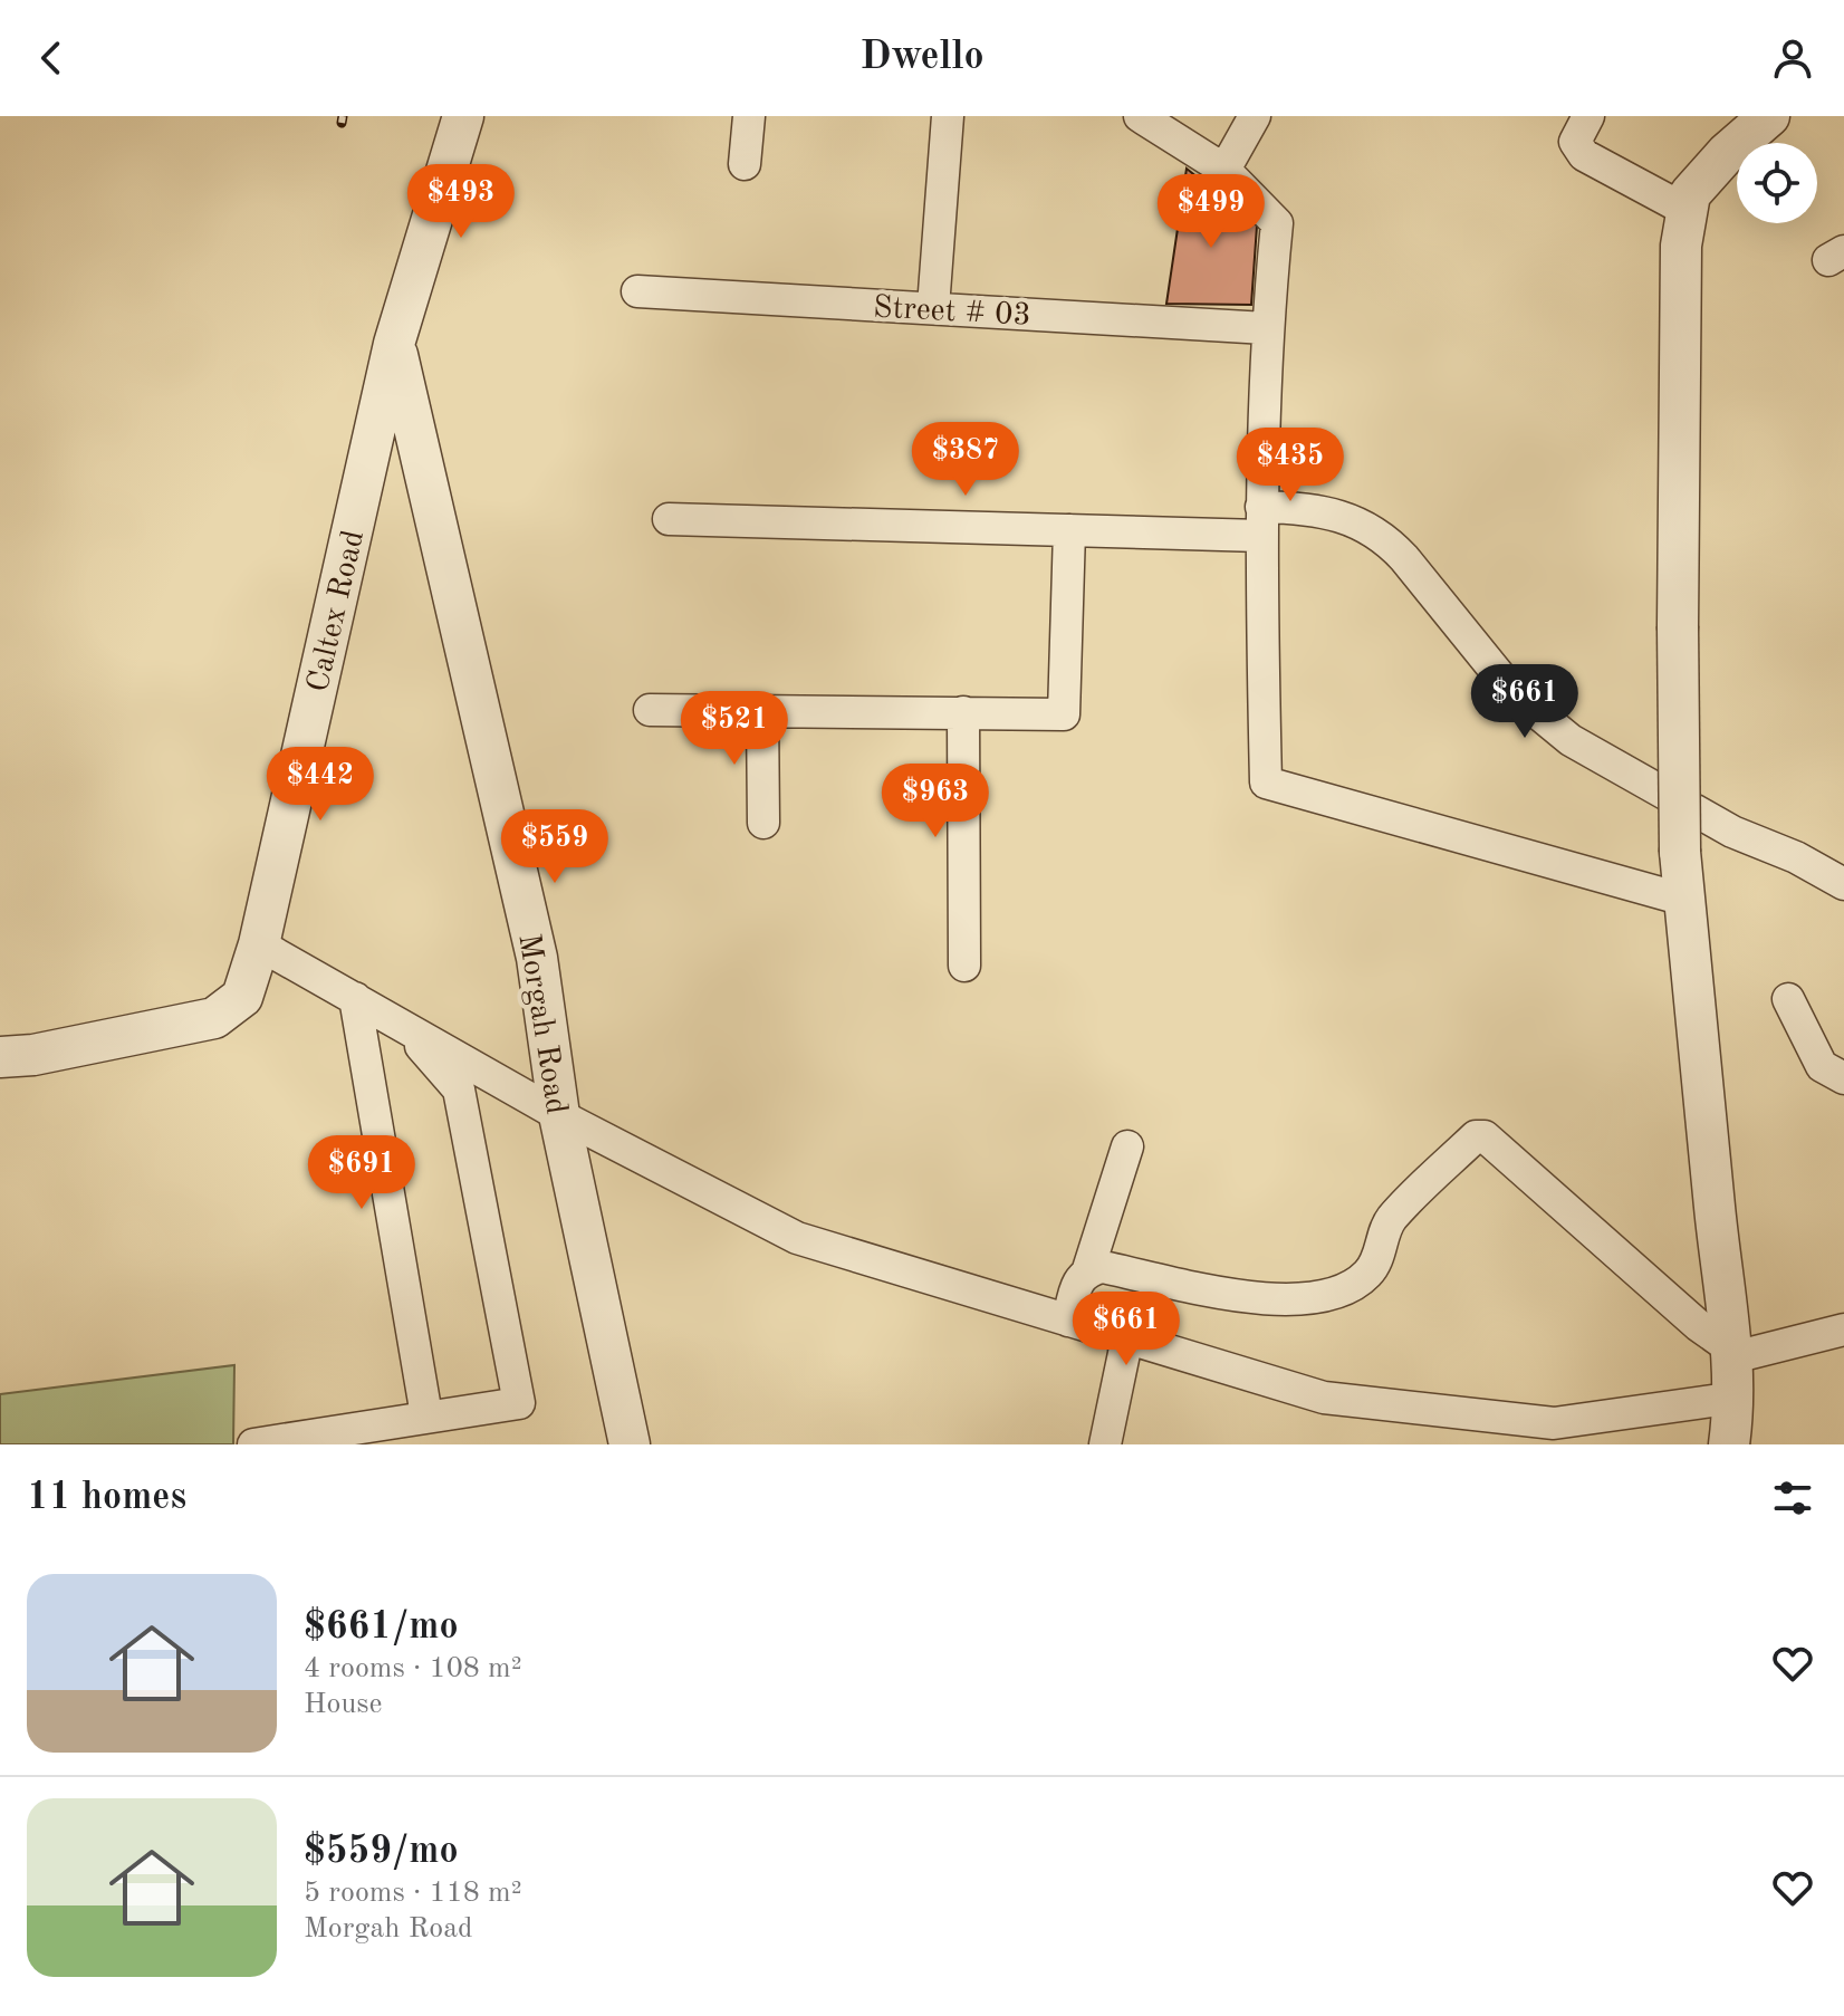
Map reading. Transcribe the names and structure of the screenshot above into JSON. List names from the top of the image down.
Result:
{
  "streets": {
    "street": ["Street # 03", "Caltex Road", "Morgah Road"]
  },
  "crossings": [
    ["Caltex Road", "Morgah Road"]
  ],
  "page": {
    "header": "Dwello",
    "price": [
      "$493",
      "$499",
      "$387",
      "$435",
      "$661",
      "$521",
      "$442",
      "$963",
      "$559",
      "$691",
      "$661"
    ],
    "heading": "11 homes",
    "list": [
      {
        "name": "$661/mo",
        "note": "4 rooms · 108 m² · House"
      },
      {
        "name": "$559/mo",
        "note": "5 rooms · 118 m² · Morgah Road"
      }
    ]
  }
}
